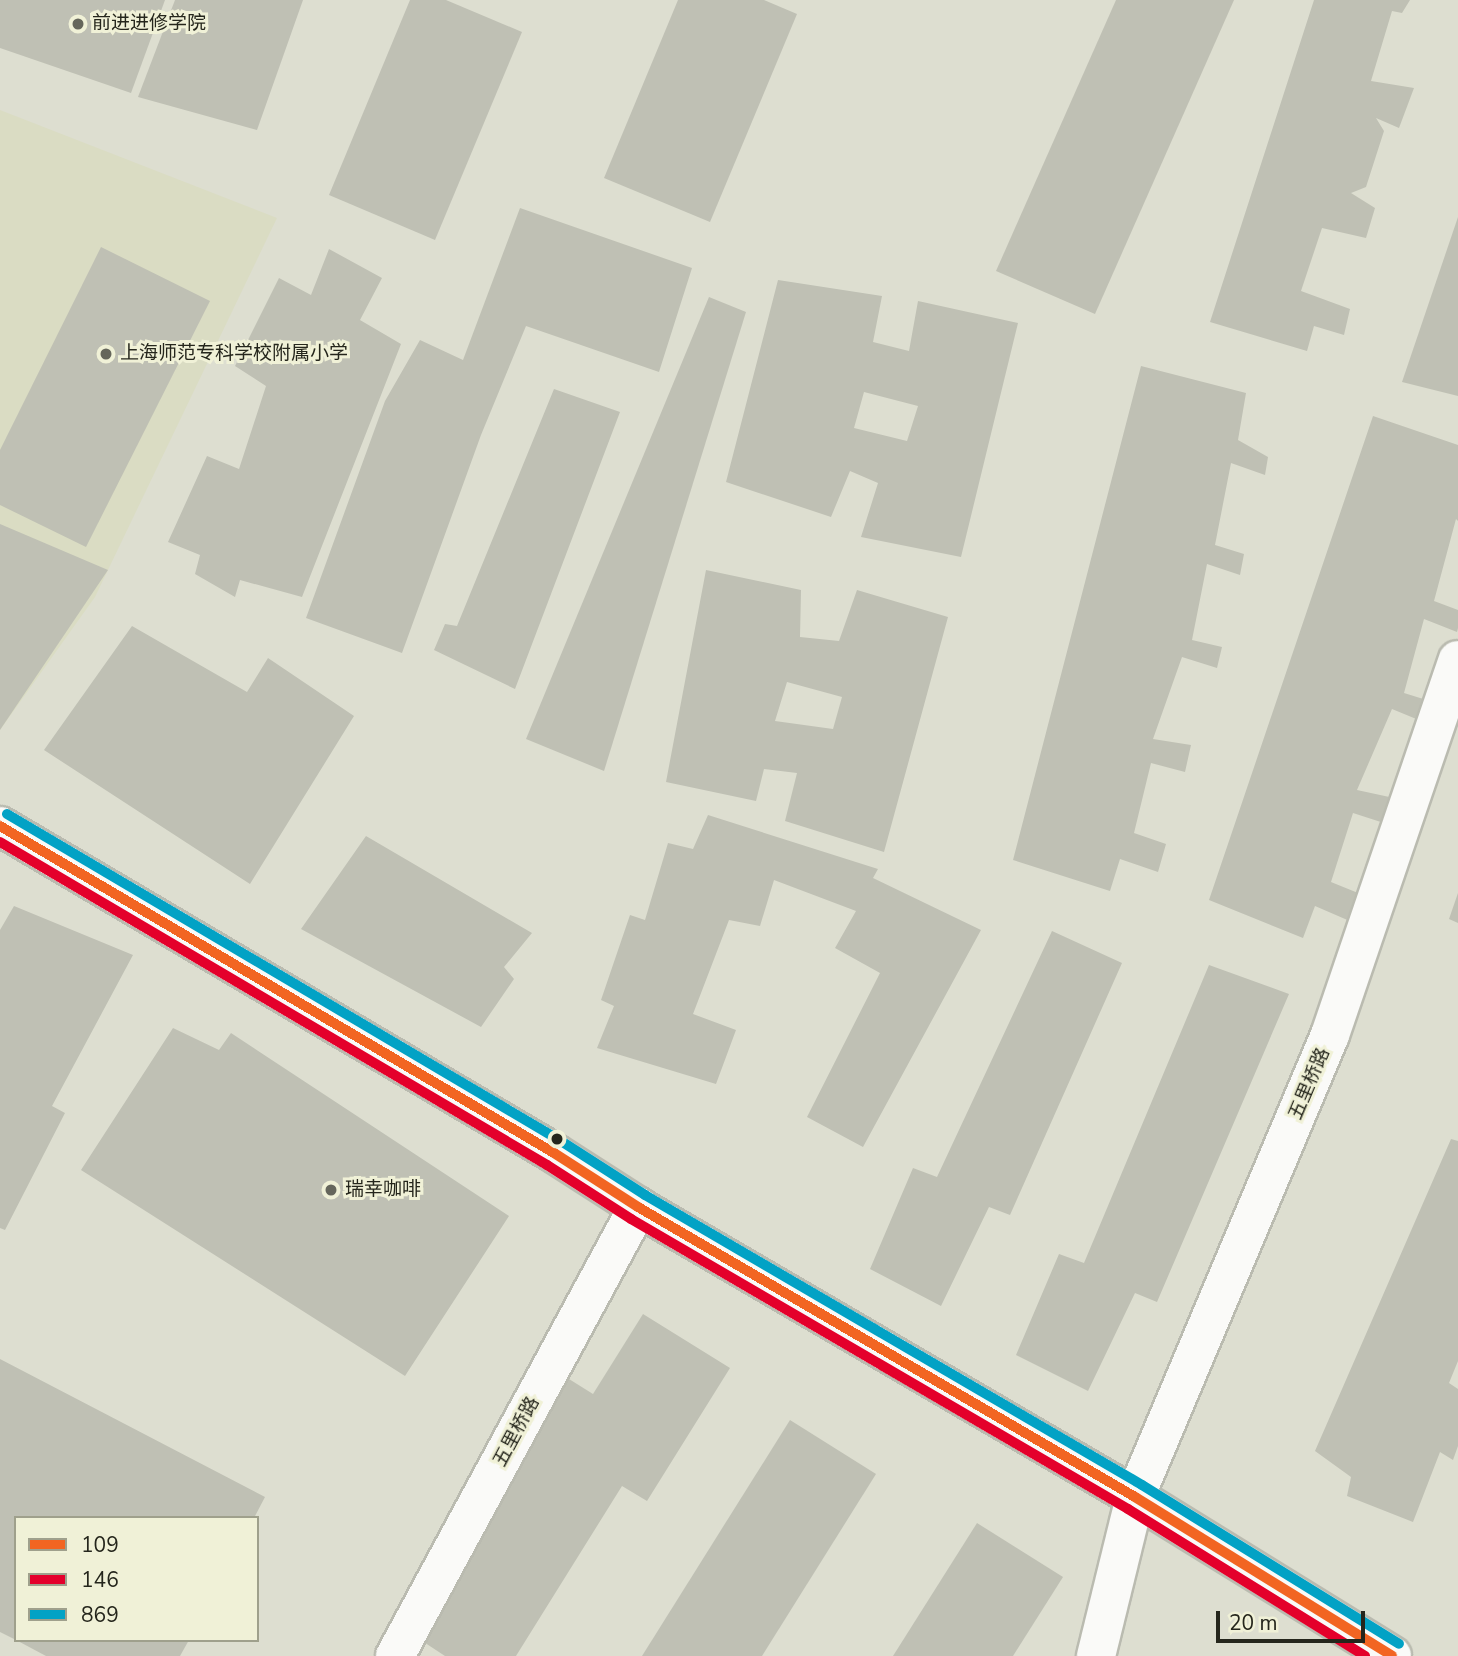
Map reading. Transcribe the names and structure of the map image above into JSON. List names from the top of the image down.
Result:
{
  "streets": {
    "street": ["五里桥路"]
  },
  "places": ["前进进修学院", "上海师范专科学校附属小学", "瑞幸咖啡"],
  "lines": ["transit line 869", "transit line 109", "transit line 146"],
  "legend": ["109", "146", "869"],
  "scale_bar": "20 m"
}
